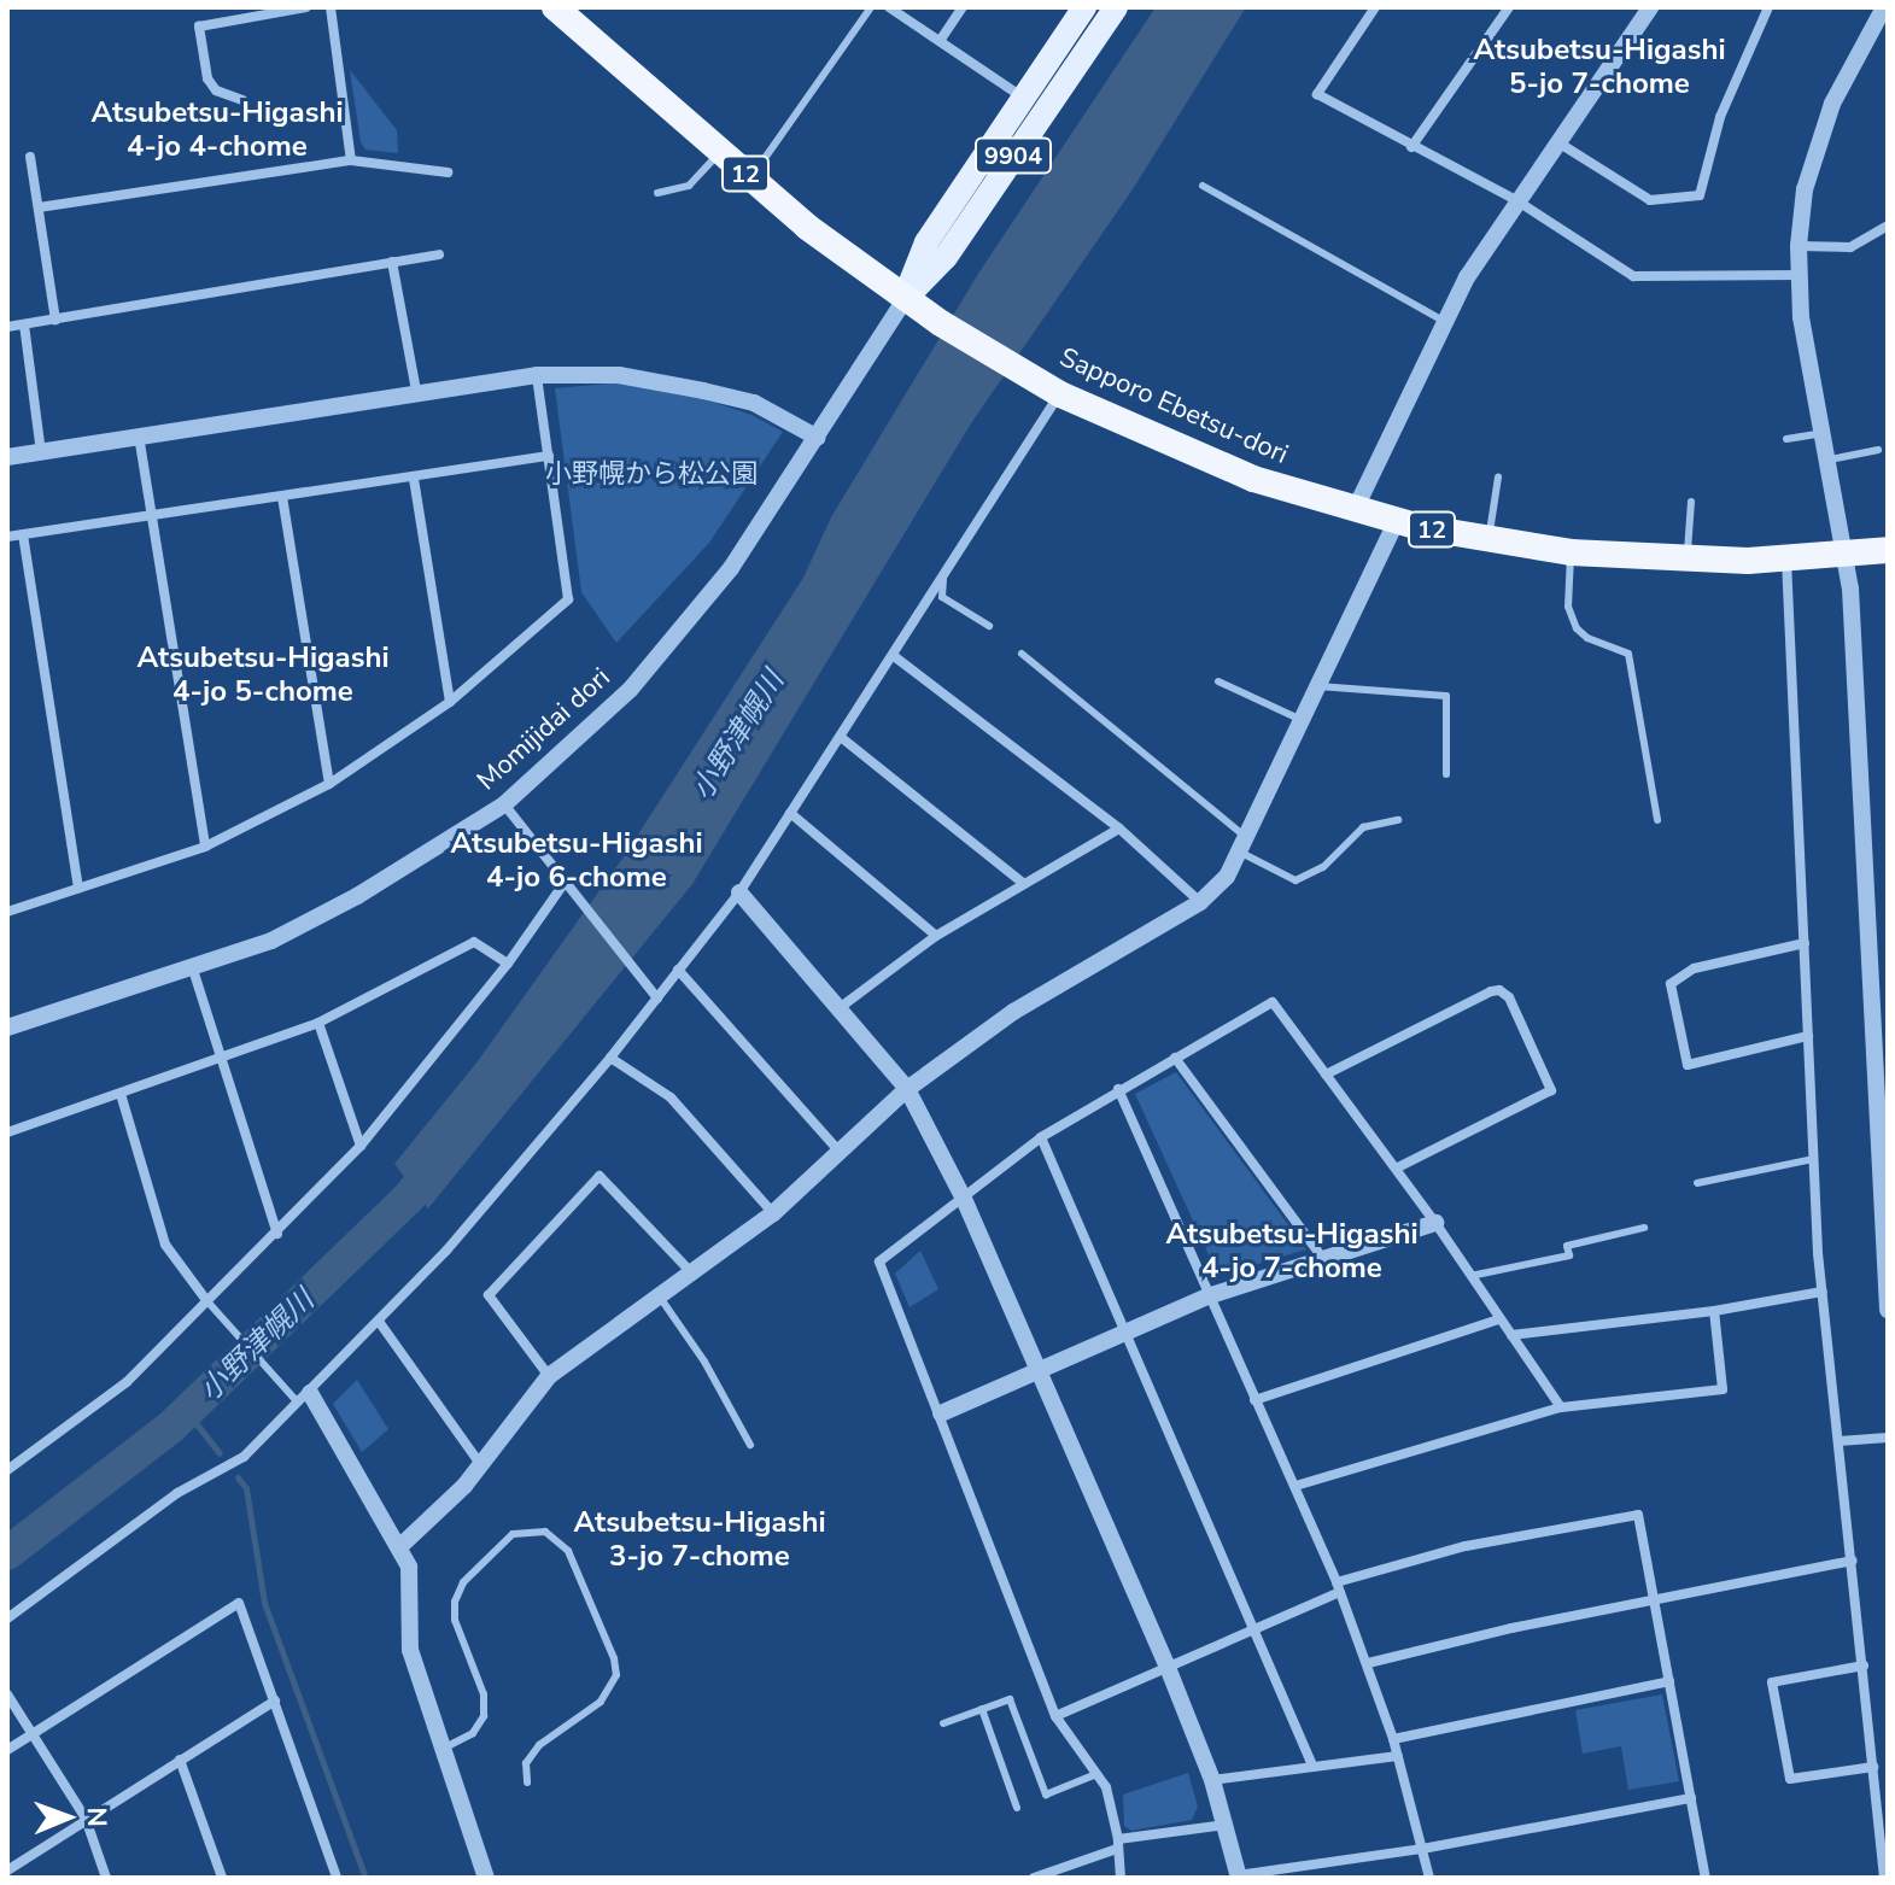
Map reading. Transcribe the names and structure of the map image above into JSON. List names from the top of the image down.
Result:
{
  "streets": {
    "highway": ["12", "Sapporo Ebetsu-dori"],
    "main road": ["9904"],
    "street": ["Momijidai dori"]
  },
  "crossings": [
    ["9904", "Sapporo Ebetsu-dori"],
    ["9904", "Momijidai dori"],
    ["Sapporo Ebetsu-dori", "Momijidai dori"]
  ],
  "districts": [
    "Atsubetsu-Higashi 5-jo 7-chome",
    "Atsubetsu-Higashi 4-jo 4-chome",
    "Atsubetsu-Higashi 4-jo 5-chome",
    "Atsubetsu-Higashi 4-jo 6-chome",
    "Atsubetsu-Higashi 4-jo 7-chome",
    "Atsubetsu-Higashi 3-jo 7-chome"
  ],
  "water": ["小野津幌川"],
  "parks": ["小野幌から松公園"],
  "north": "right"
}
